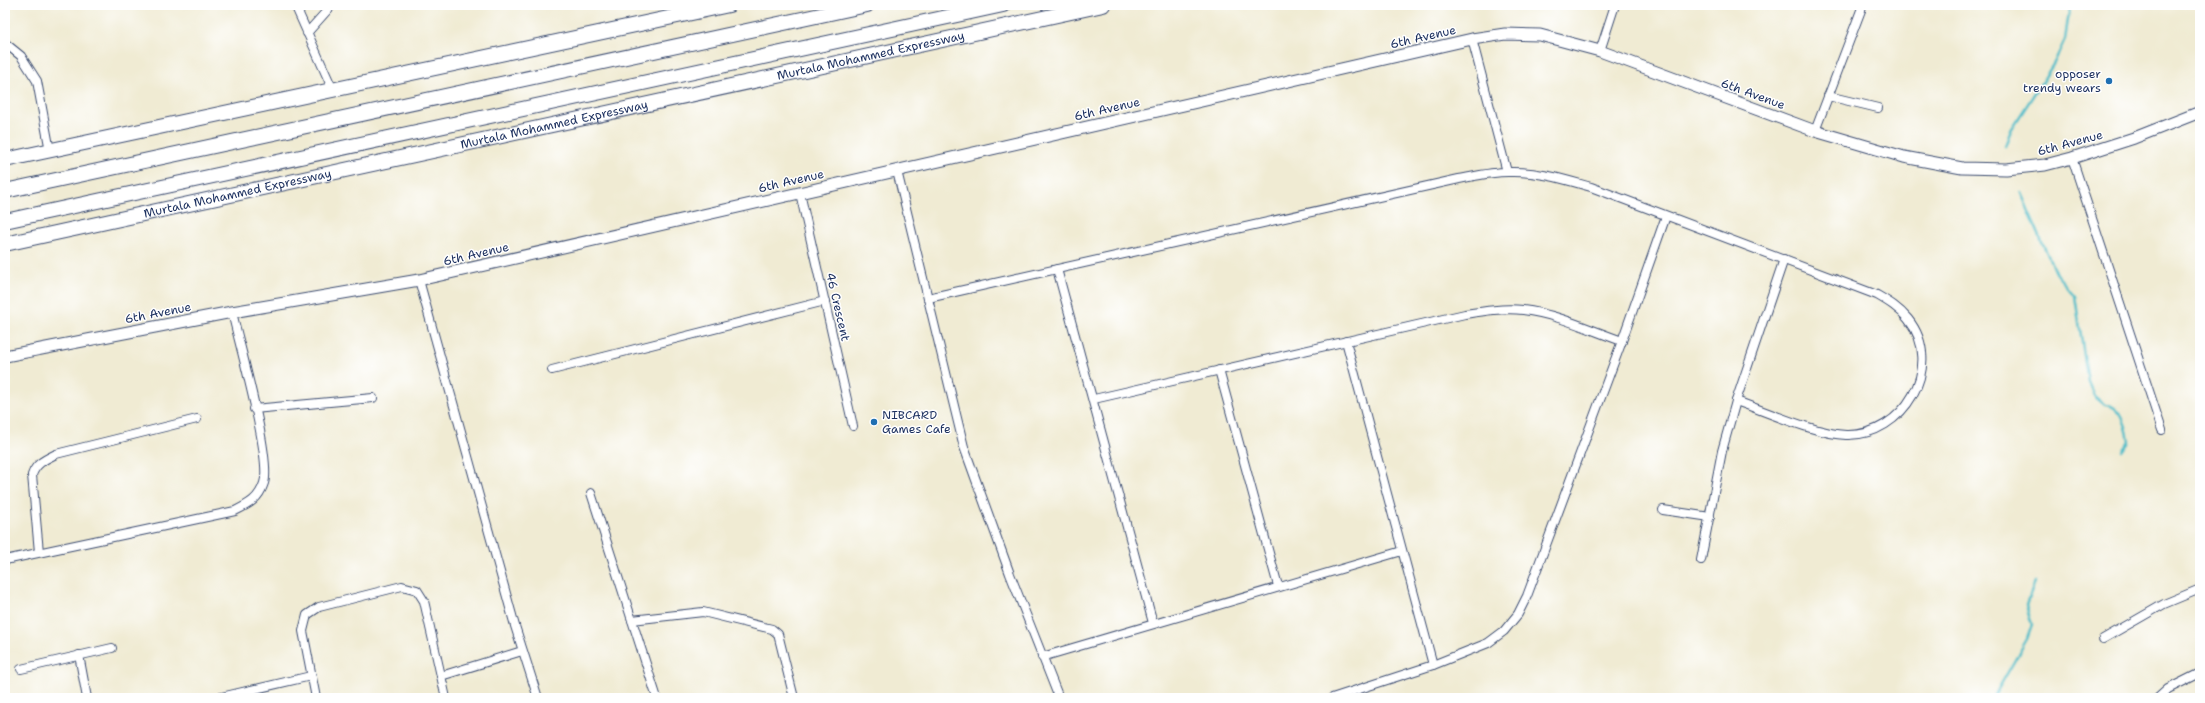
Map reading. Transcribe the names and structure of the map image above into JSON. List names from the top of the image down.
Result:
{
  "streets": {
    "highway": ["Murtala Mohammed Expressway"],
    "street": ["6th Avenue", "46 Crescent"]
  },
  "crossings": [
    ["6th Avenue", "46 Crescent"]
  ],
  "places": ["opposer trendy wears", "NIBCARD Games Cafe"]
}
